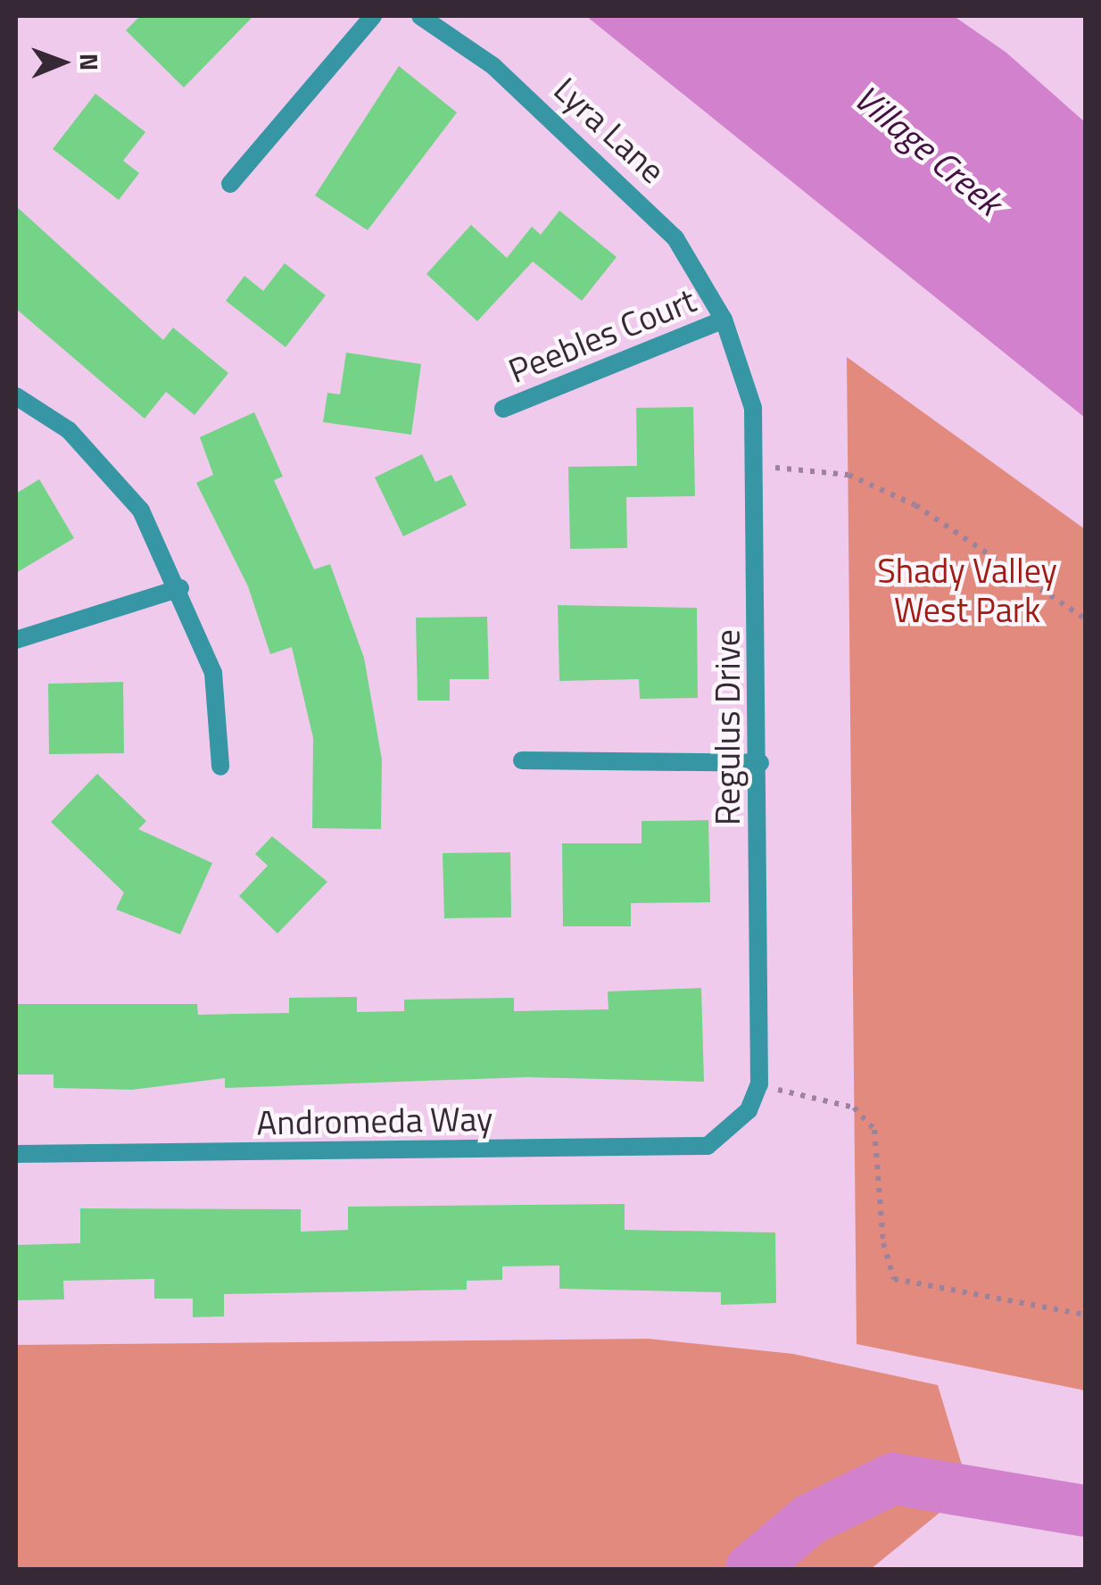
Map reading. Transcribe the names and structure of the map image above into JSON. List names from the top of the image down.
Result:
{
  "streets": {
    "street": [
      "Lyra Lane",
      "Peebles Court",
      "Regulus Drive",
      "Andromeda Way"
    ]
  },
  "crossings": [
    ["Lyra Lane", "Peebles Court"],
    ["Lyra Lane", "Regulus Drive"],
    ["Peebles Court", "Regulus Drive"],
    ["Regulus Drive", "Andromeda Way"]
  ],
  "water": ["Village Creek"],
  "parks": ["Shady Valley West Park"],
  "north": "right"
}
